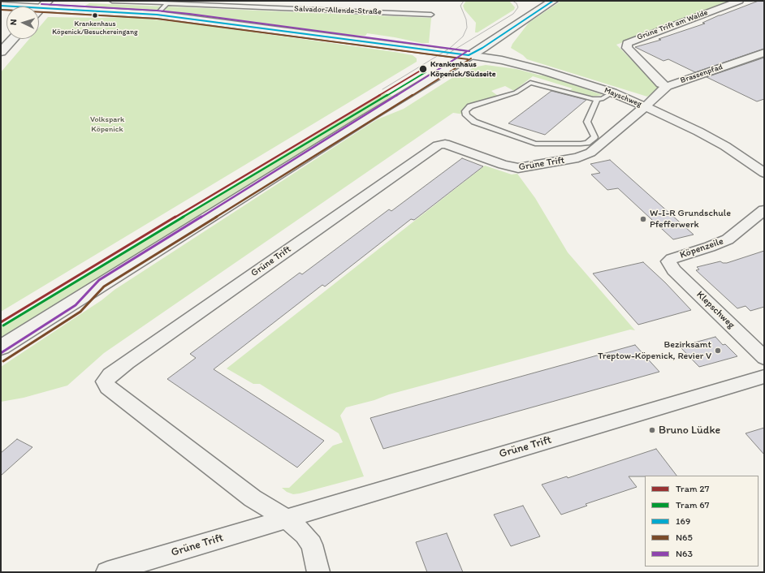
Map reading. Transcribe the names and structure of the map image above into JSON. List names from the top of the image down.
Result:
{
  "streets": {
    "street": [
      "Grüne Trift am Walde",
      "Brassenpfad",
      "Mayschweg",
      "Grüne Trift",
      "Köpenzeile",
      "Klepschweg"
    ],
    "lane": ["Salvador-Allende-Straße"]
  },
  "crossings": [
    ["Grüne Trift am Walde", "Brassenpfad"],
    ["Brassenpfad", "Mayschweg"],
    ["Brassenpfad", "Grüne Trift"],
    ["Mayschweg", "Grüne Trift"],
    ["Köpenzeile", "Klepschweg"]
  ],
  "parks": ["Volkspark Köpenick"],
  "places": [
    "Krankenhaus Köpenick/Besuchereingang",
    "Krankenhaus Köpenick/Südseite",
    "W-I-R Grundschule Pfefferwerk",
    "Bezirksamt Treptow-Köpenick, Revier V",
    "Bruno Lüdke"
  ],
  "lines": [
    "transit line 169",
    "transit line N63",
    "transit line N65",
    "tram line 27",
    "tram line 67"
  ],
  "legend": [
    "Tram 27",
    "Tram 67",
    "169",
    "N65",
    "N63"
  ],
  "north": "left"
}
